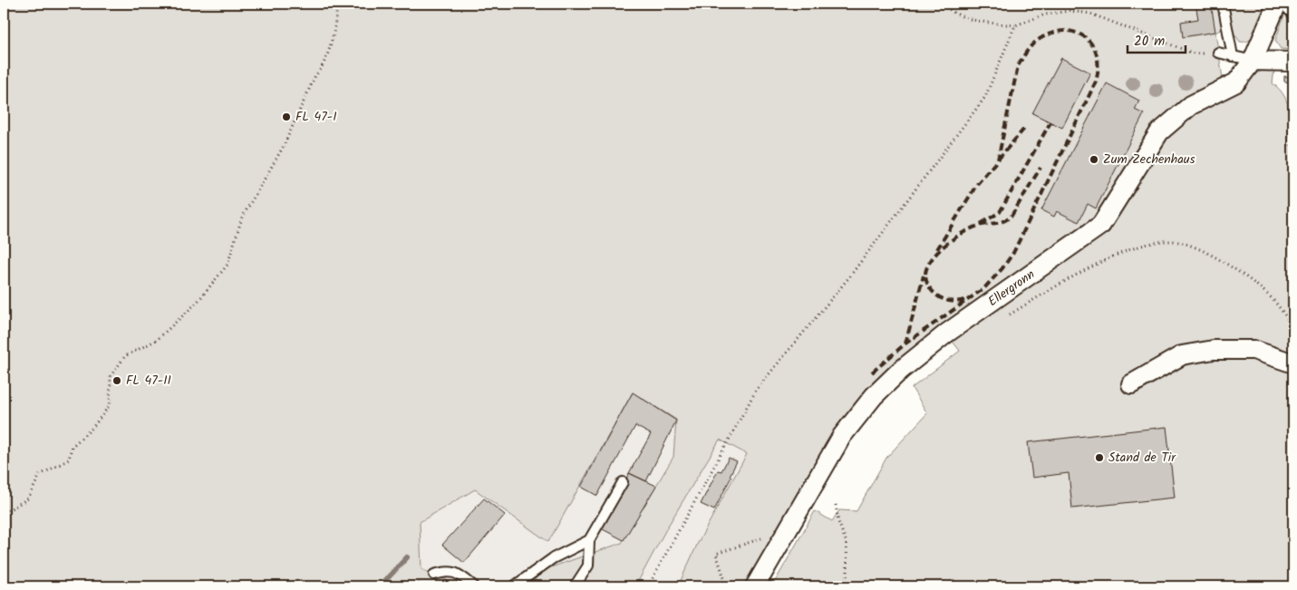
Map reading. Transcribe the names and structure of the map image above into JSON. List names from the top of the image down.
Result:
{
  "streets": {
    "street": ["Ellergronn"]
  },
  "places": [
    "FL 47-I",
    "Zum Zechenhaus",
    "FL 47-II",
    "Stand de Tir"
  ],
  "scale_bar": "20 m"
}
